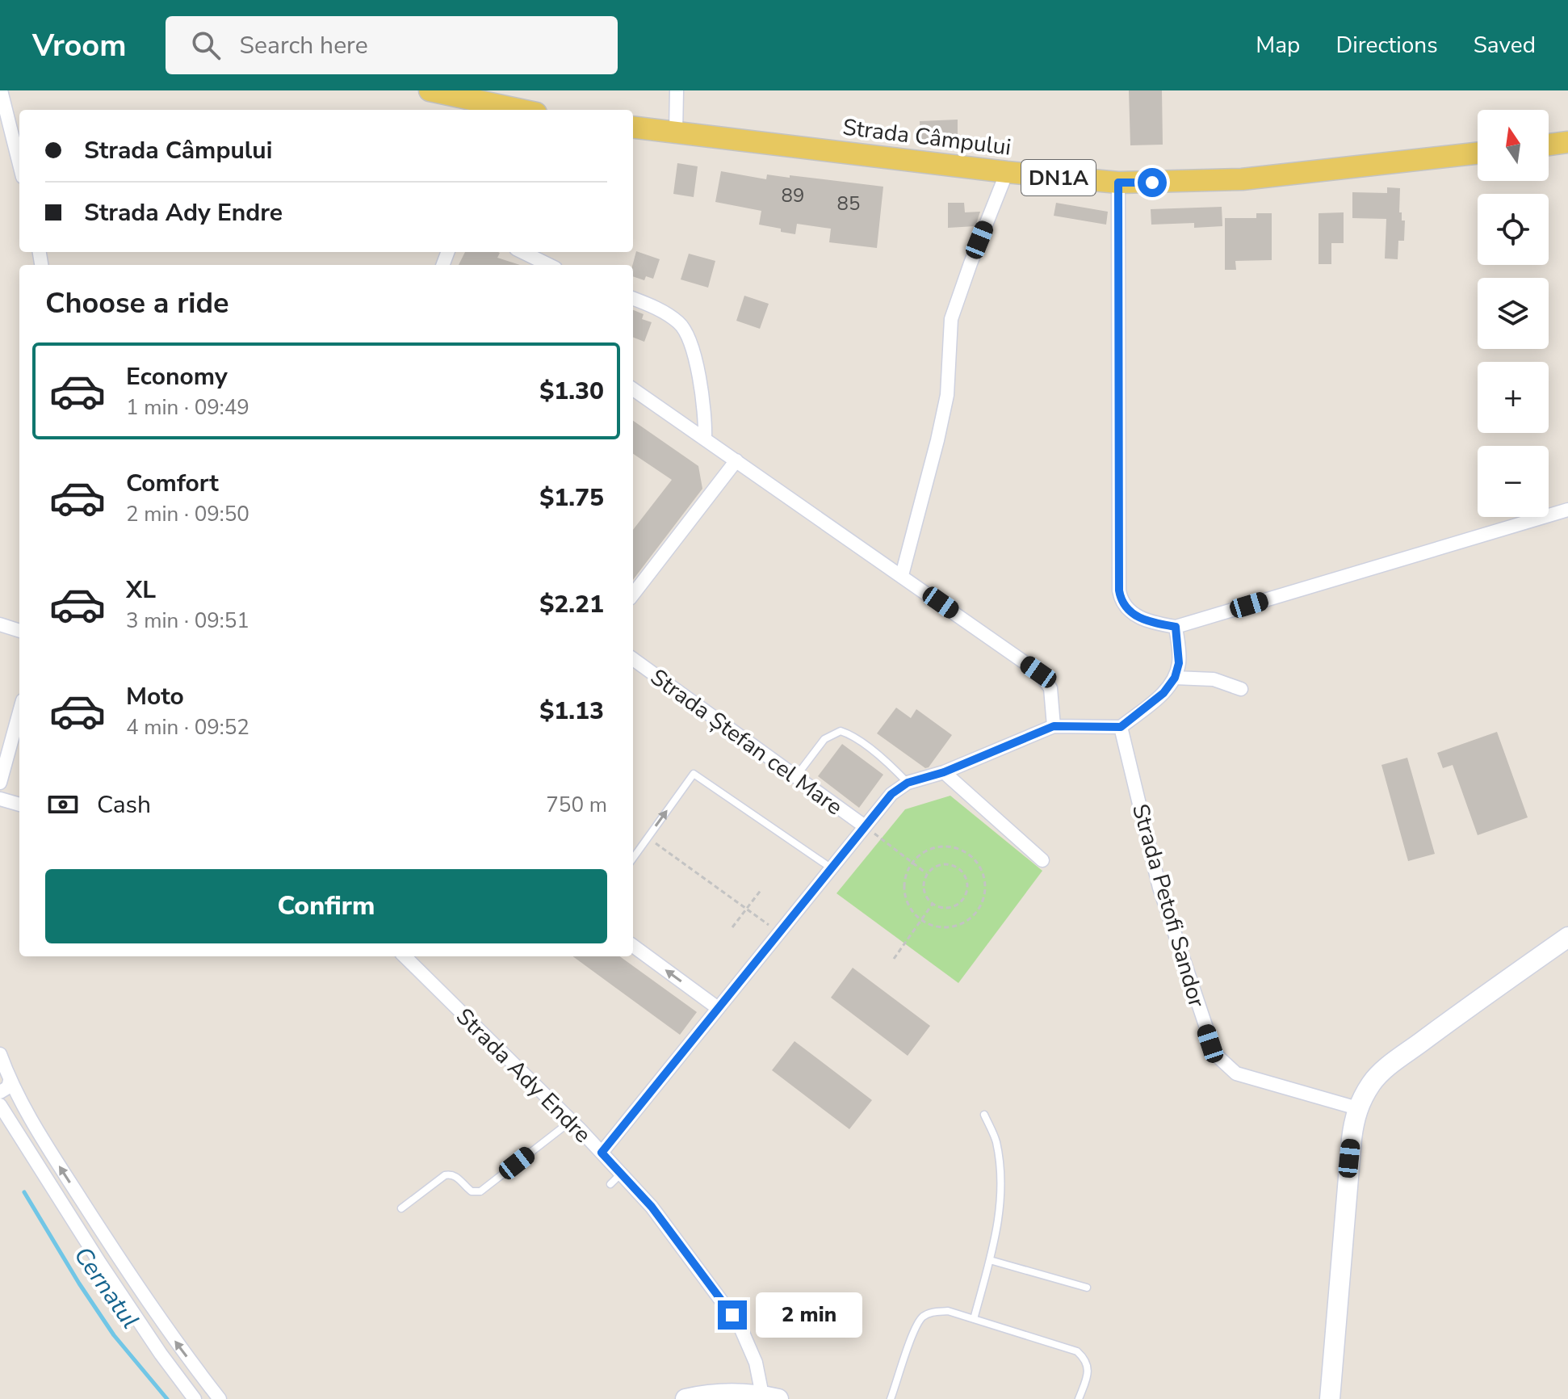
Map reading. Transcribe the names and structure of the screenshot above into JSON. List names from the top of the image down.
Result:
{
  "streets": {
    "main road": ["Strada Câmpului", "DN1A"],
    "street": ["Strada Ștefan cel Mare", "Strada Petofi Sandor", "Strada Ady Endre"]
  },
  "crossings": [
    ["Strada Ștefan cel Mare", "Strada Petofi Sandor"],
    ["Strada Ștefan cel Mare", "Strada Ady Endre"]
  ],
  "water": ["Cernatul"],
  "house_numbers": ["89", "85"],
  "north": "top",
  "page": {
    "header": "Vroom",
    "search": "Search here",
    "nav": ["Map", "Directions", "Saved"],
    "map_buttons": ["+", "−"],
    "banner": ["Strada Câmpului", "Strada Ady Endre"],
    "heading": "Choose a ride",
    "list": [
      {
        "name": "Economy",
        "note": "1 min · 09:49",
        "value": "$1.30"
      },
      {
        "name": "Comfort",
        "note": "2 min · 09:50",
        "value": "$1.75"
      },
      {
        "name": "XL",
        "note": "3 min · 09:51",
        "value": "$2.21"
      },
      {
        "name": "Moto",
        "note": "4 min · 09:52",
        "value": "$1.13"
      }
    ],
    "pay": ["Cash", "750 m"],
    "buttons": "Confirm",
    "bubble": "2 min"
  }
}
